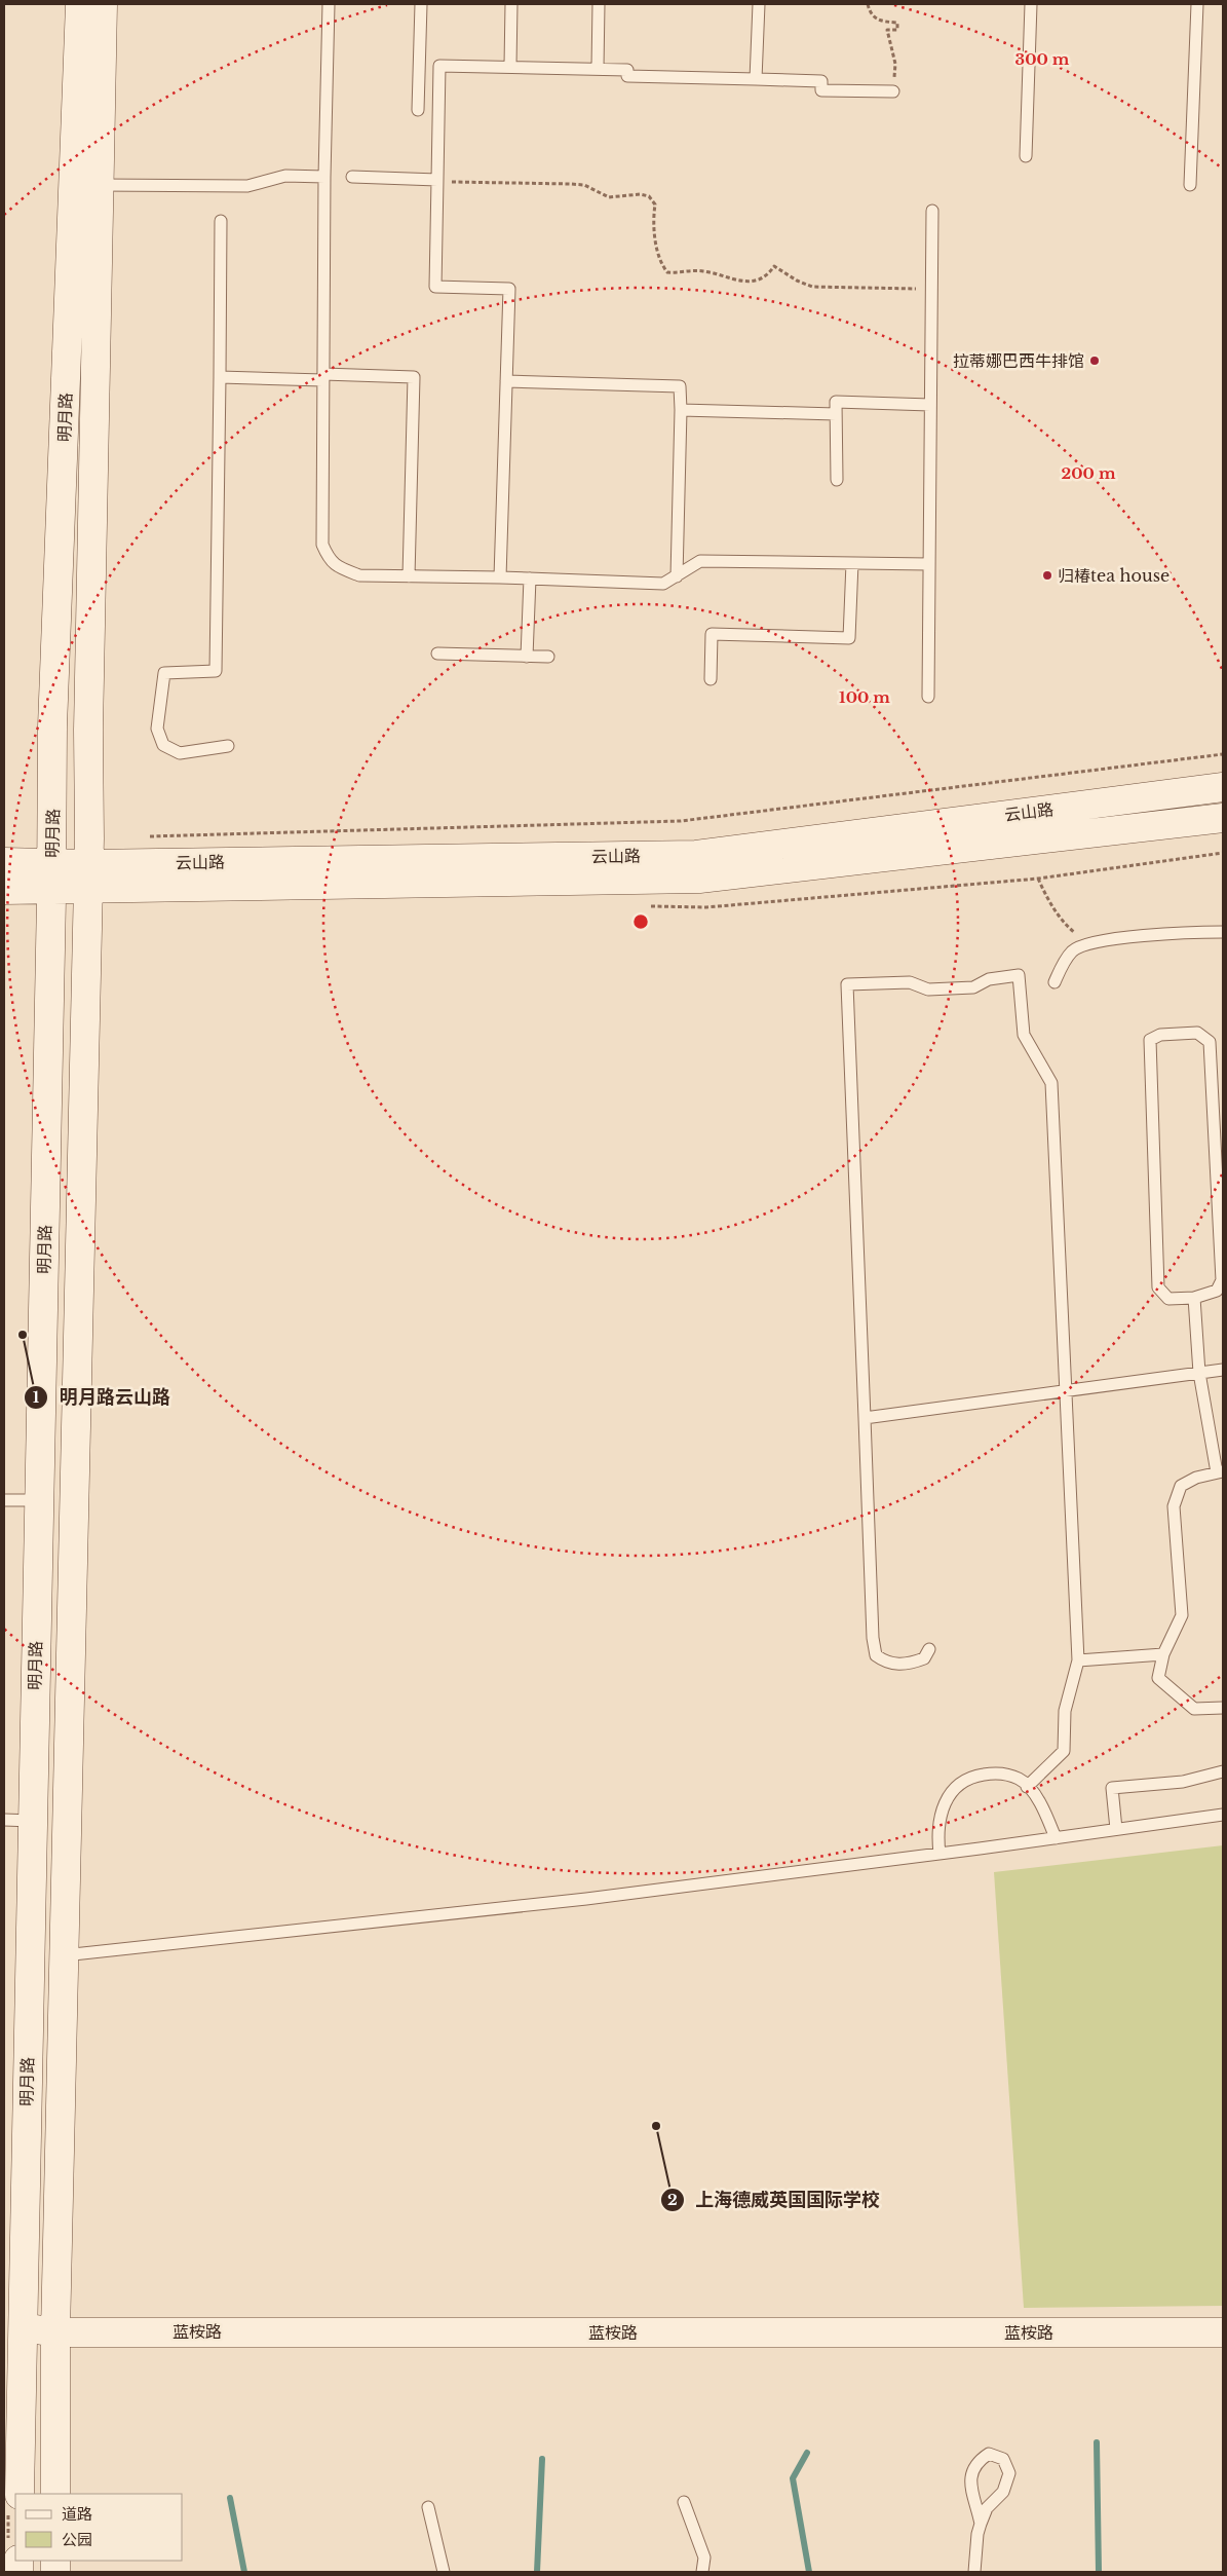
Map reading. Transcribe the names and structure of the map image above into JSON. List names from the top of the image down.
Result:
{
  "streets": {
    "street": ["明月路", "云山路", "蓝桉路"]
  },
  "crossings": [
    ["明月路", "云山路"],
    ["明月路", "蓝桉路"]
  ],
  "places": [
    "拉蒂娜巴西牛排馆",
    "归椿tea house",
    "明月路云山路",
    "上海德威英国国际学校"
  ],
  "legend": ["道路", "公园"],
  "rings": ["300 m", "200 m", "100 m"]
}
